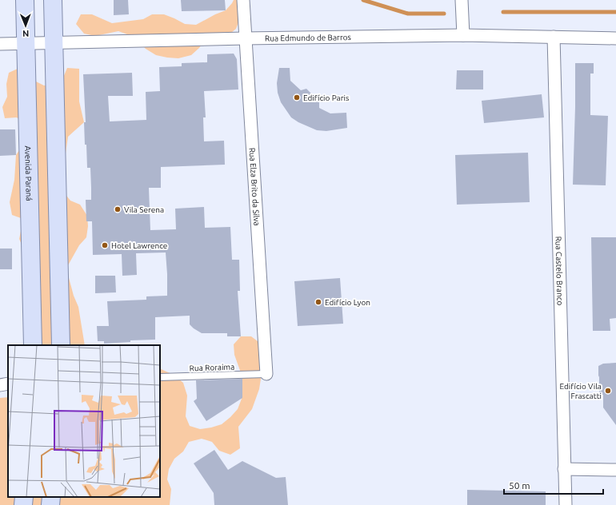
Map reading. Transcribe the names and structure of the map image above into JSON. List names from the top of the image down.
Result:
{
  "streets": {
    "main road": ["Avenida Paraná"],
    "street": ["Rua Edmundo de Barros", "Rua Elza Brito da Silva", "Rua Castelo Branco"],
    "lane": ["Rua Roraima"]
  },
  "crossings": [
    ["Rua Edmundo de Barros", "Avenida Paraná"],
    ["Rua Edmundo de Barros", "Rua Elza Brito da Silva"],
    ["Rua Edmundo de Barros", "Rua Castelo Branco"],
    ["Rua Elza Brito da Silva", "Rua Roraima"]
  ],
  "places": [
    "Edifício Paris",
    "Vila Serena",
    "Hotel Lawrence",
    "Edifício Lyon",
    "Edifício Vila Frascatti"
  ],
  "scale_bar": "50 m",
  "north": "bottom"
}
